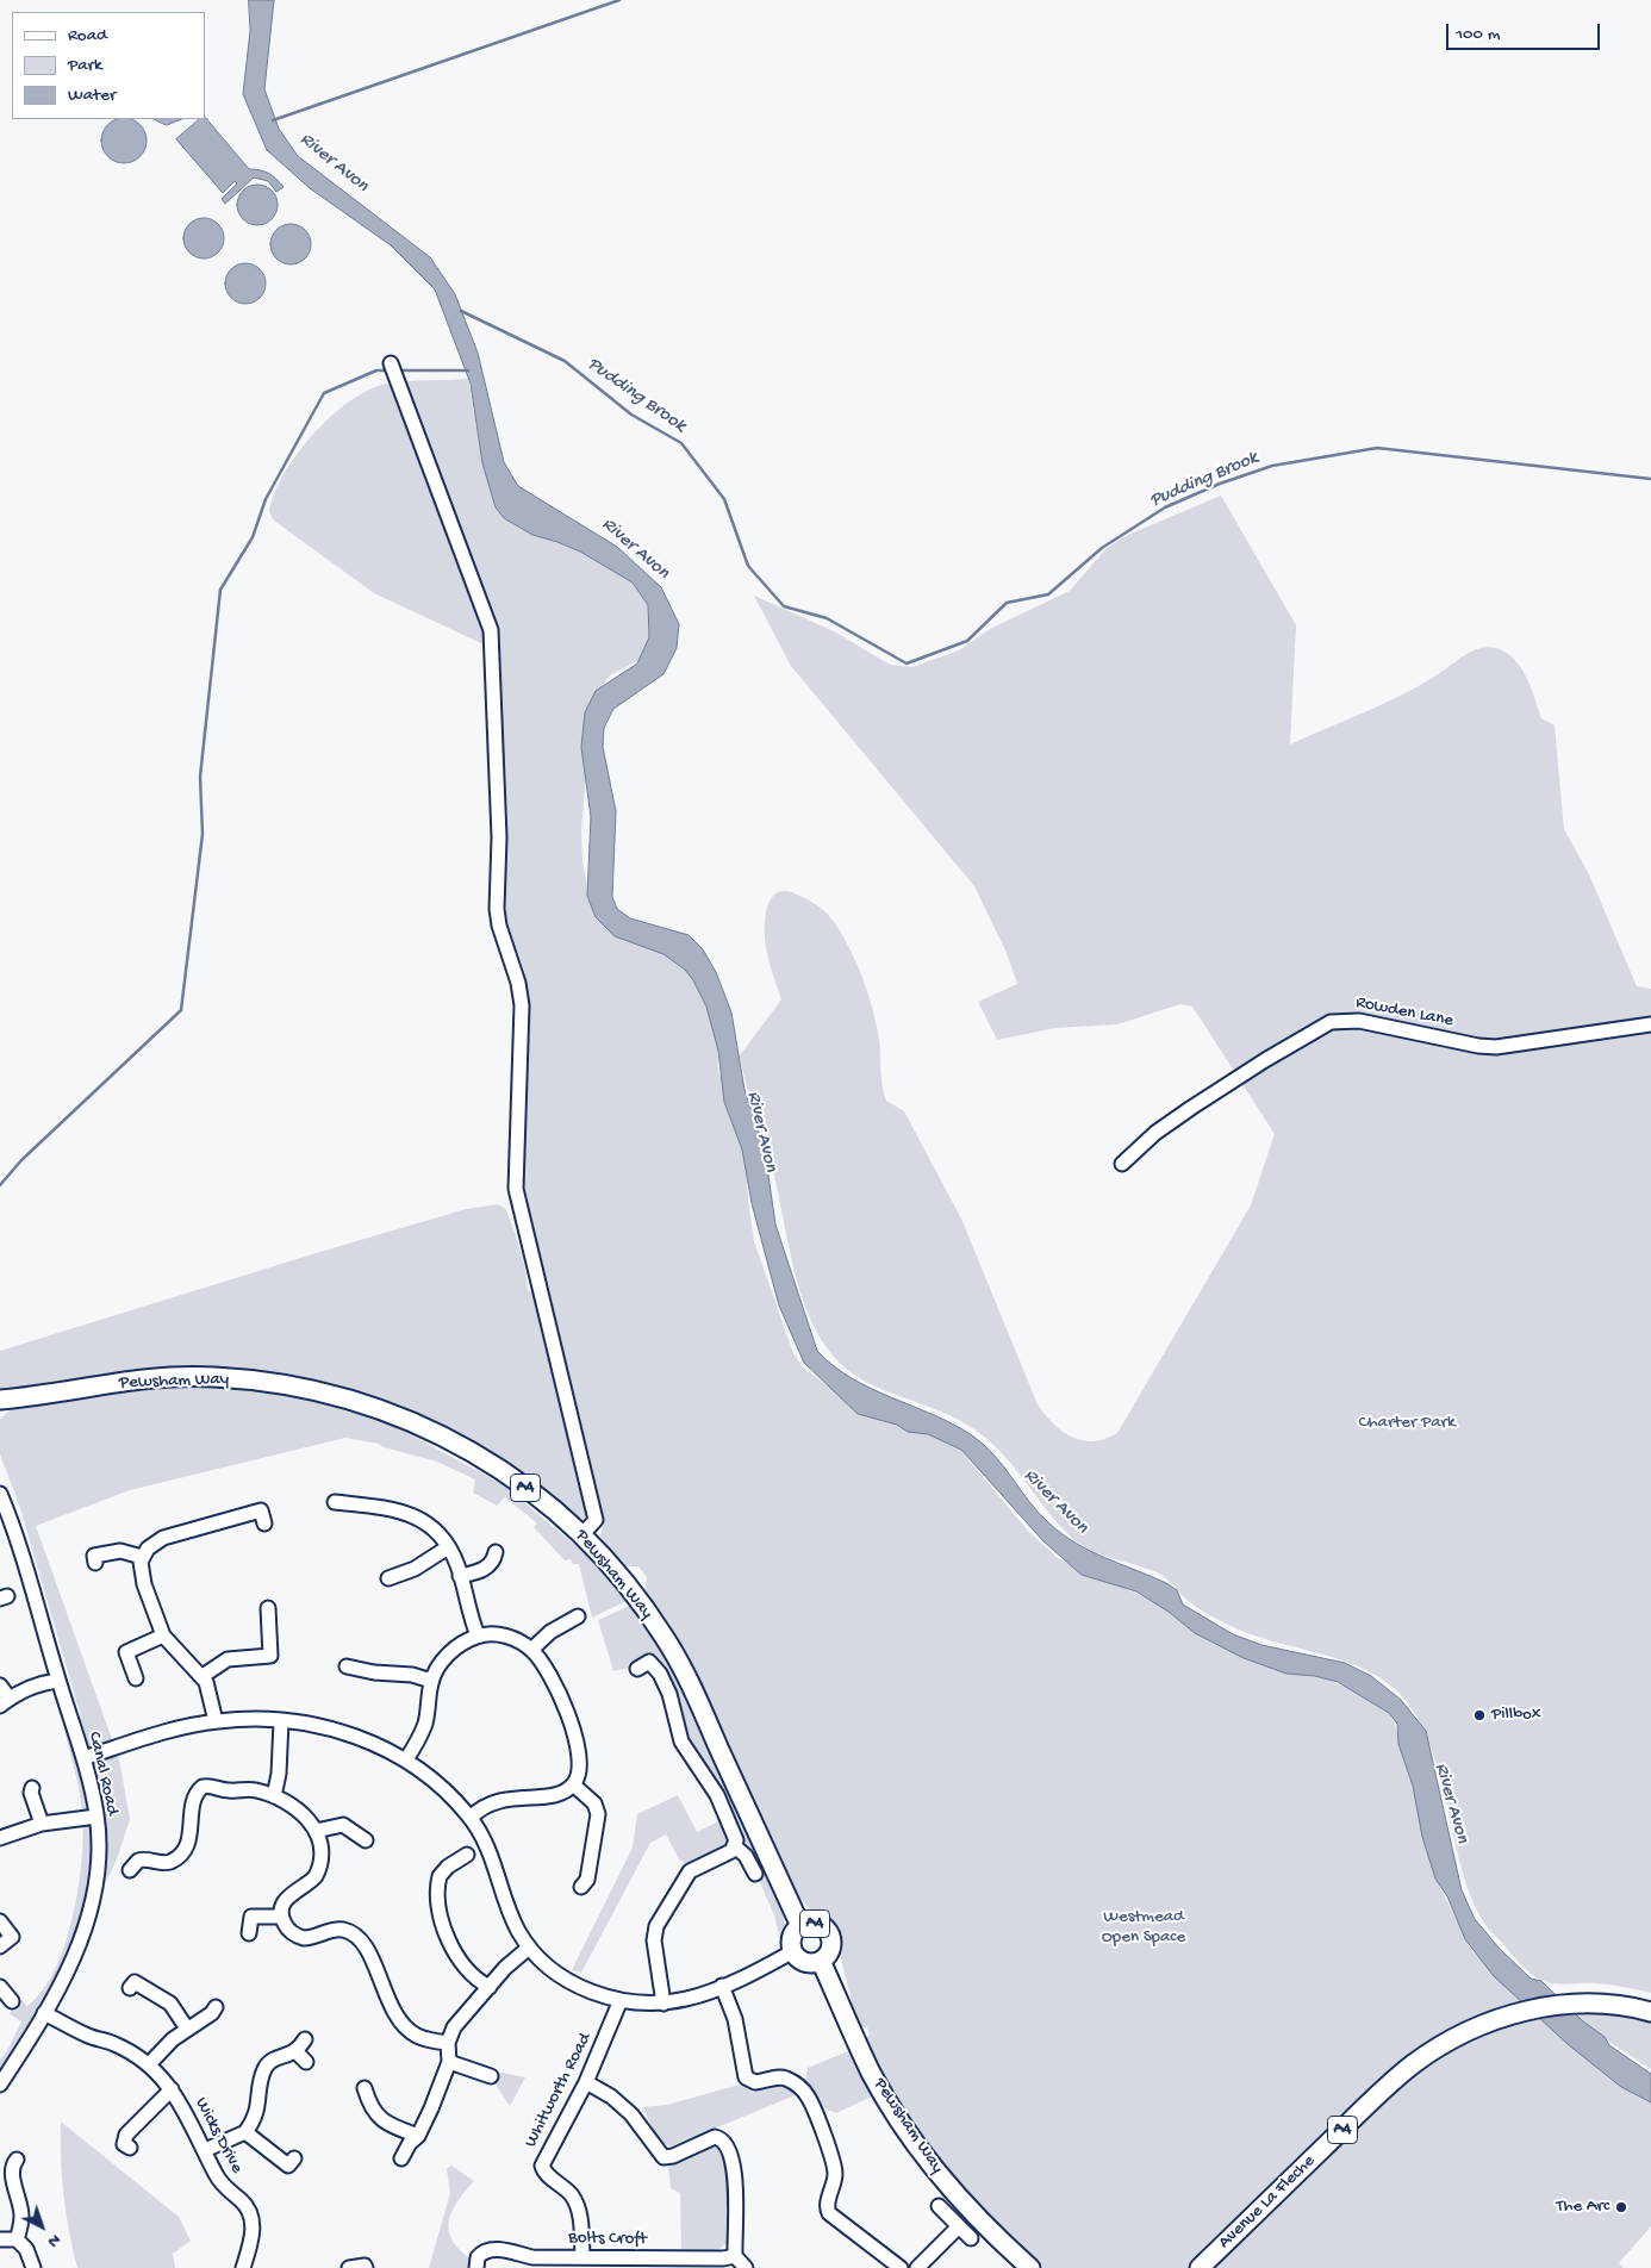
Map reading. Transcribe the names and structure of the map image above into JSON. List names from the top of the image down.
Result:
{
  "streets": {
    "main road": ["Pewsham Way", "A4", "Avenue La Fleche"],
    "street": [
      "Rowden Lane",
      "Canal Road",
      "Whitworth Road",
      "Wicks Drive",
      "Bolts Croft"
    ]
  },
  "crossings": [
    ["Pewsham Way", "A4"],
    ["Canal Road", "Wicks Drive"],
    ["Whitworth Road", "Bolts Croft"]
  ],
  "water": ["River Avon", "Pudding Brook"],
  "parks": ["Charter Park", "Westmead Open Space"],
  "places": ["Pillbox", "The Arc"],
  "legend": ["Road", "Park", "Water"],
  "scale_bar": "100 m",
  "north": "bottom right"
}
